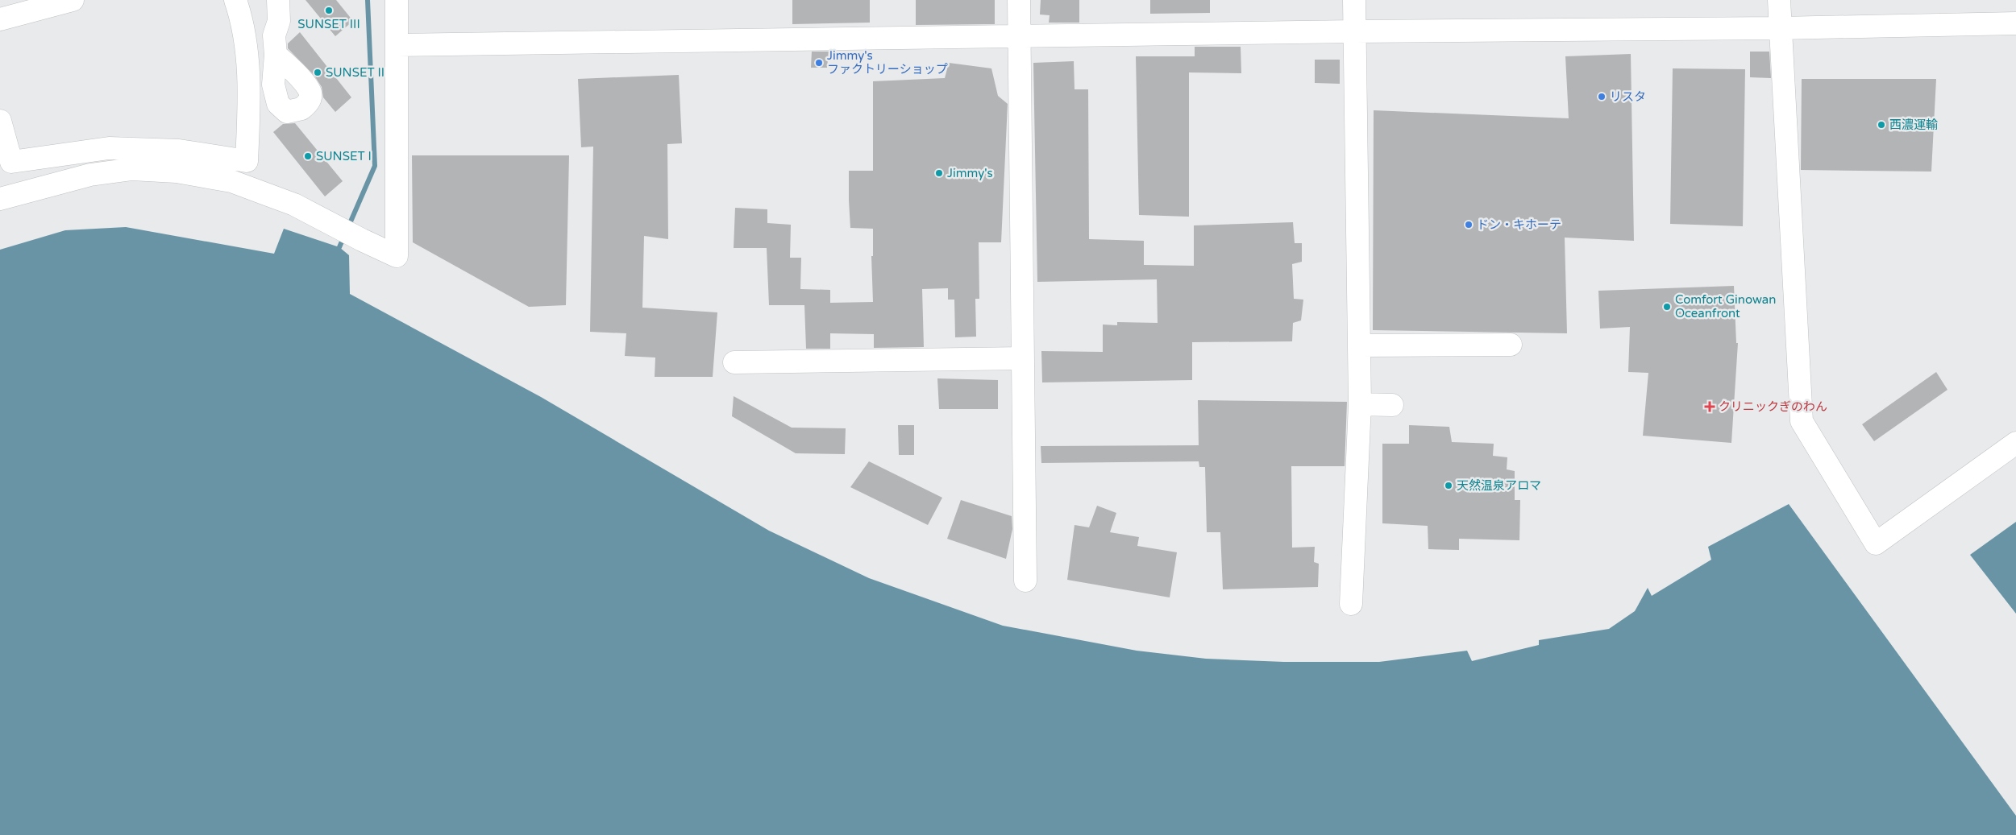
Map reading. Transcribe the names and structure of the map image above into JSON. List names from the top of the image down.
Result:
{
  "places": {
    "other": [
      "SUNSET III",
      "Jimmy's ファクトリーショップ",
      "SUNSET II",
      "リスタ",
      "西濃運輸",
      "SUNSET I",
      "Jimmy's",
      "ドン・キホーテ",
      "Comfort Ginowan Oceanfront",
      "天然温泉アロマ"
    ],
    "health": ["クリニックぎのわん"]
  }
}
